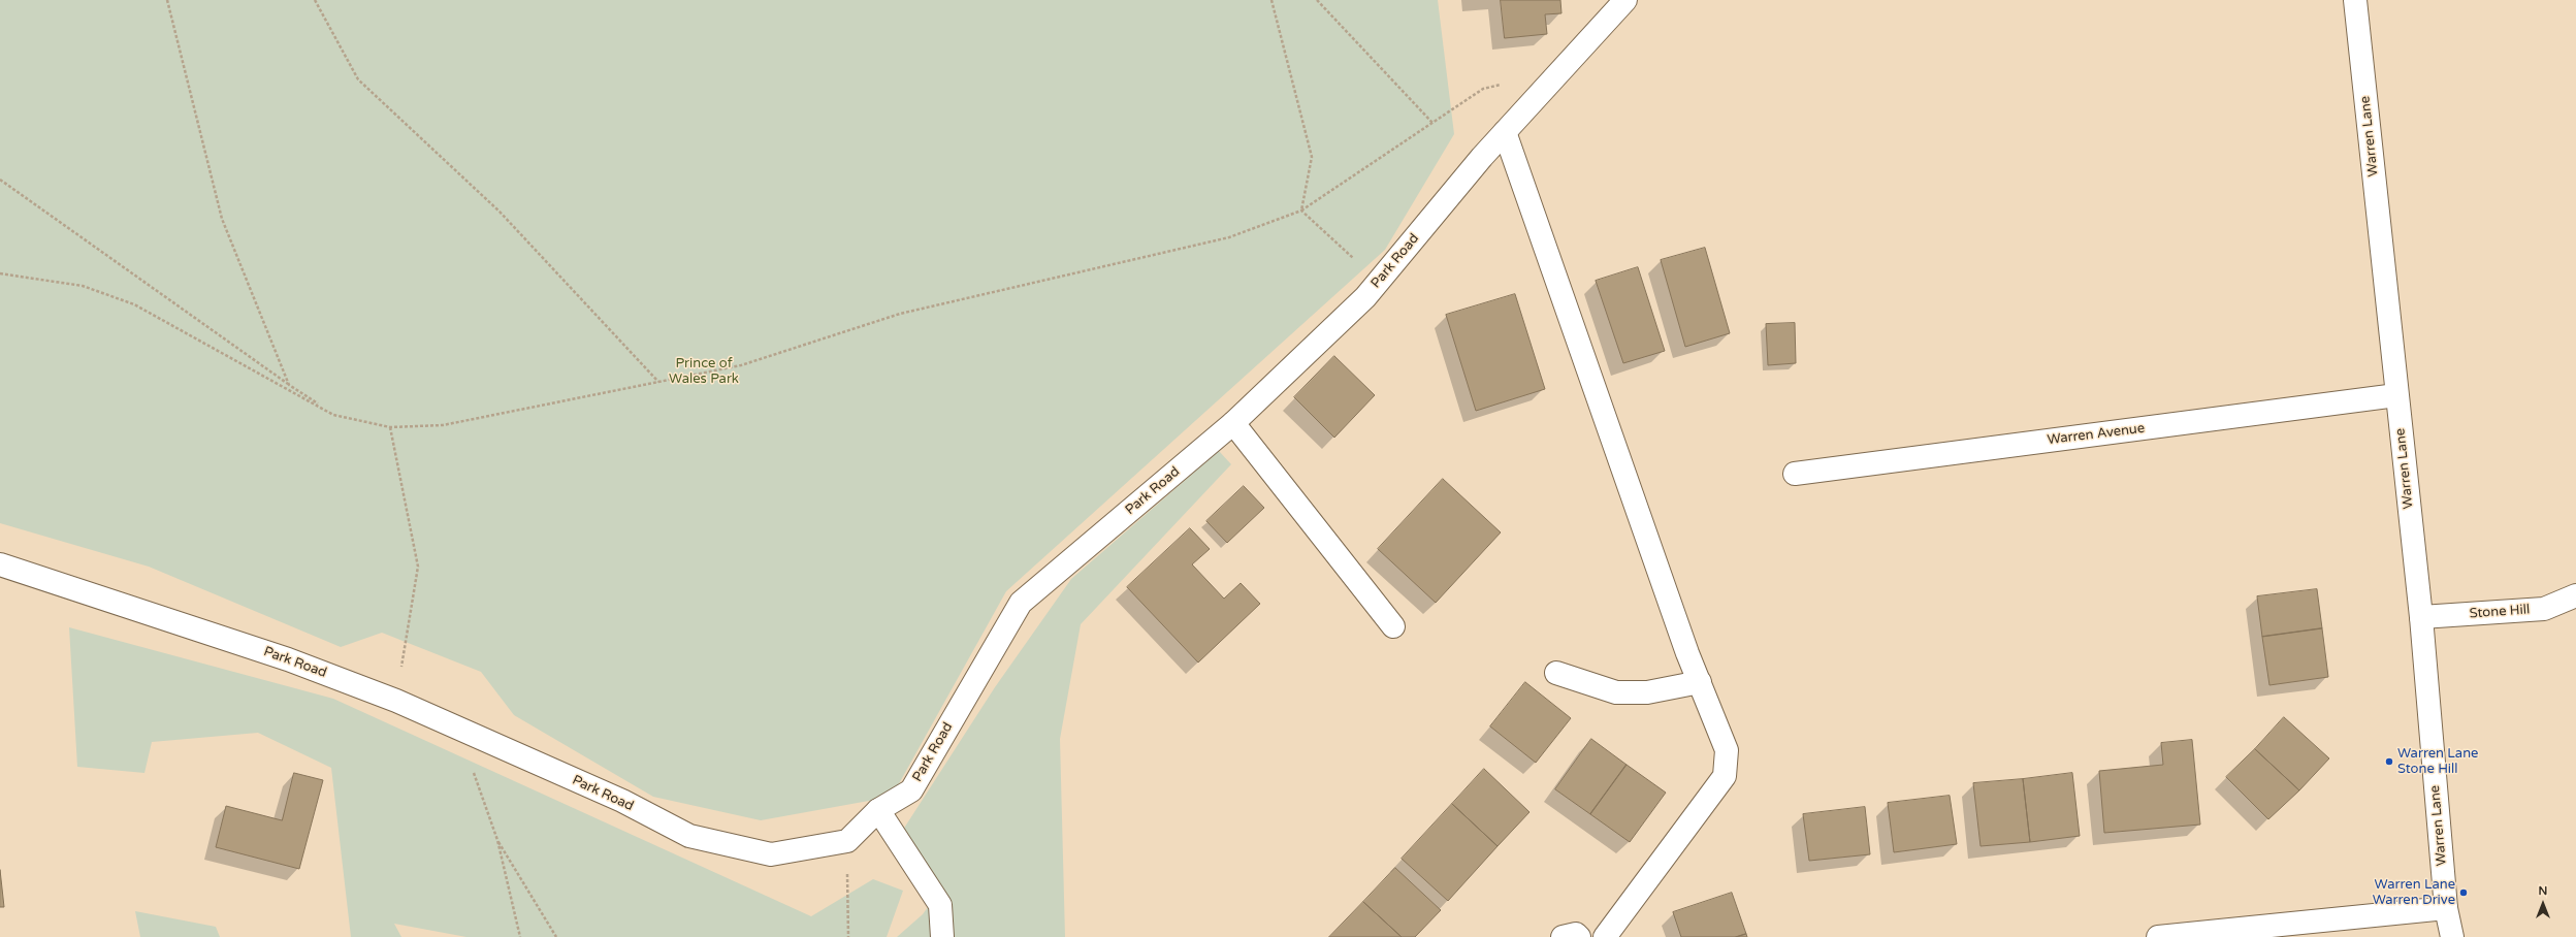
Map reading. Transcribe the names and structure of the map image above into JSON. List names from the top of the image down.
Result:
{
  "streets": {
    "street": [
      "Warren Lane",
      "Park Road",
      "Warren Avenue",
      "Stone Hill"
    ]
  },
  "crossings": [
    ["Warren Lane", "Warren Avenue"],
    ["Warren Lane", "Stone Hill"]
  ],
  "parks": ["Prince of Wales Park"],
  "places": ["Warren Lane Stone Hill", "Warren Lane Warren Drive"],
  "north": "top"
}
